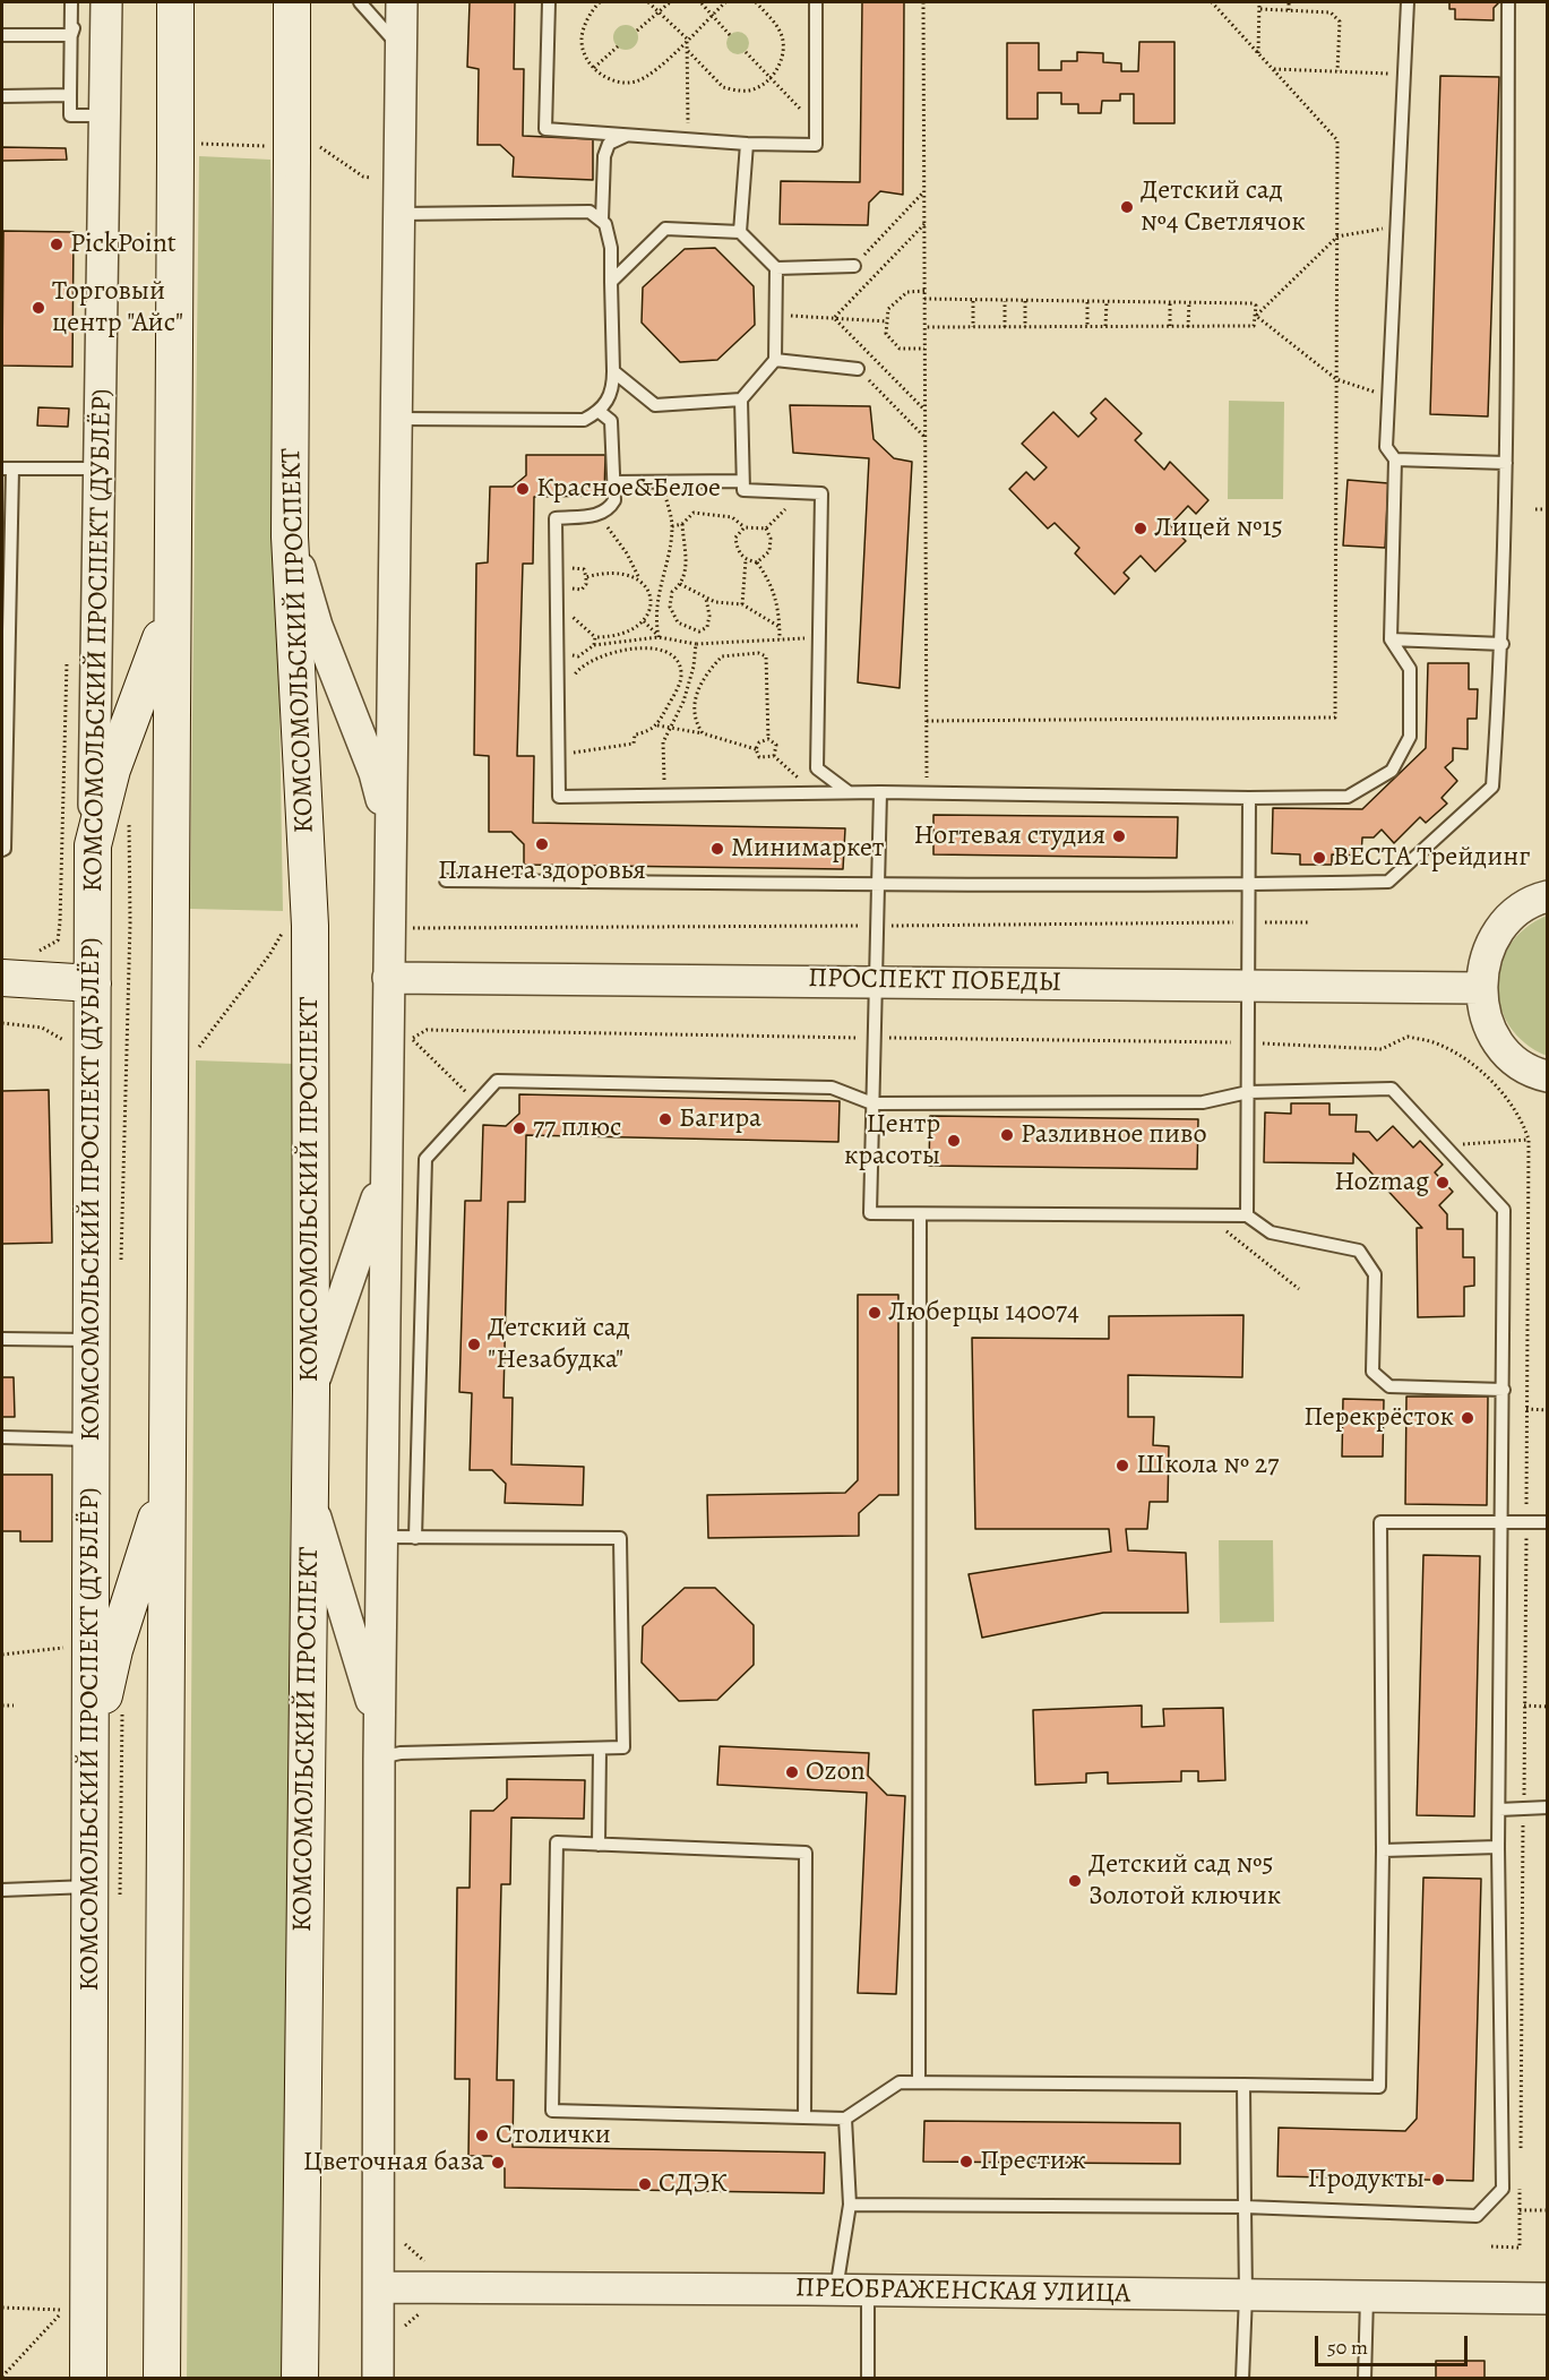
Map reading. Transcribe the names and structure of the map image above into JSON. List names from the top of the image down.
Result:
{
  "streets": {
    "main road": ["КОМСОМОЛЬСКИЙ ПРОСПЕКТ (ДУБЛЁР)", "КОМСОМОЛЬСКИЙ ПРОСПЕКТ"],
    "street": ["ПРОСПЕКТ ПОБЕДЫ", "ПРЕОБРАЖЕНСКАЯ УЛИЦА"]
  },
  "places": [
    "Детский сад №4 Светлячок",
    "PickPoint",
    "Торговый центр \"Айс\"",
    "Красное&Белое",
    "Лицей №15",
    "Ногтевая студия",
    "Планета здоровья",
    "Минимаркет",
    "ВЕСТА Трейдинг",
    "Багира",
    "77 плюс",
    "Разливное пиво",
    "Центр красоты",
    "Hozmag",
    "Люберцы 140074",
    "Детский сад \"Незабудка\"",
    "Перекрёсток",
    "Школа № 27",
    "Ozon",
    "Детский сад №5 Золотой ключик",
    "Столички",
    "Престиж",
    "Цветочная база",
    "Продукты",
    "СДЭК"
  ],
  "scale_bar": "50 m"
}
